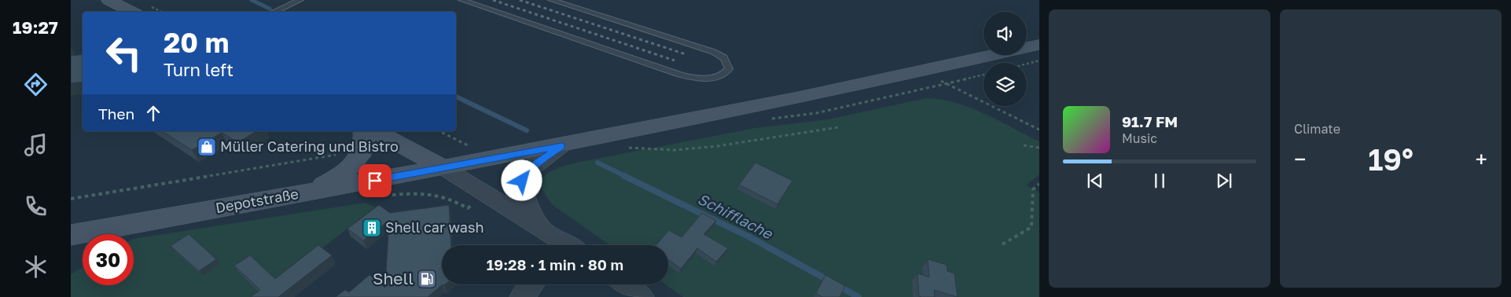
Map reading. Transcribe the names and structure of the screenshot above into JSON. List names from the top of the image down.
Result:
{
  "streets": {
    "main road": ["Depotstraße"]
  },
  "water": ["Schifflache"],
  "places": {
    "shop": ["Müller Catering und Bistro"],
    "building": ["Shell car wash"],
    "fuel station": ["Shell"]
  },
  "page": {
    "tabs": "19:27",
    "tile": "Climate",
    "turn": ["20 m", "Turn left"],
    "then": "Then",
    "song": ["91.7 FM", "Music"],
    "heat": ["−", "19°", "+"],
    "limit": "30",
    "trip": "19:28 · 1 min · 80 m"
  }
}
